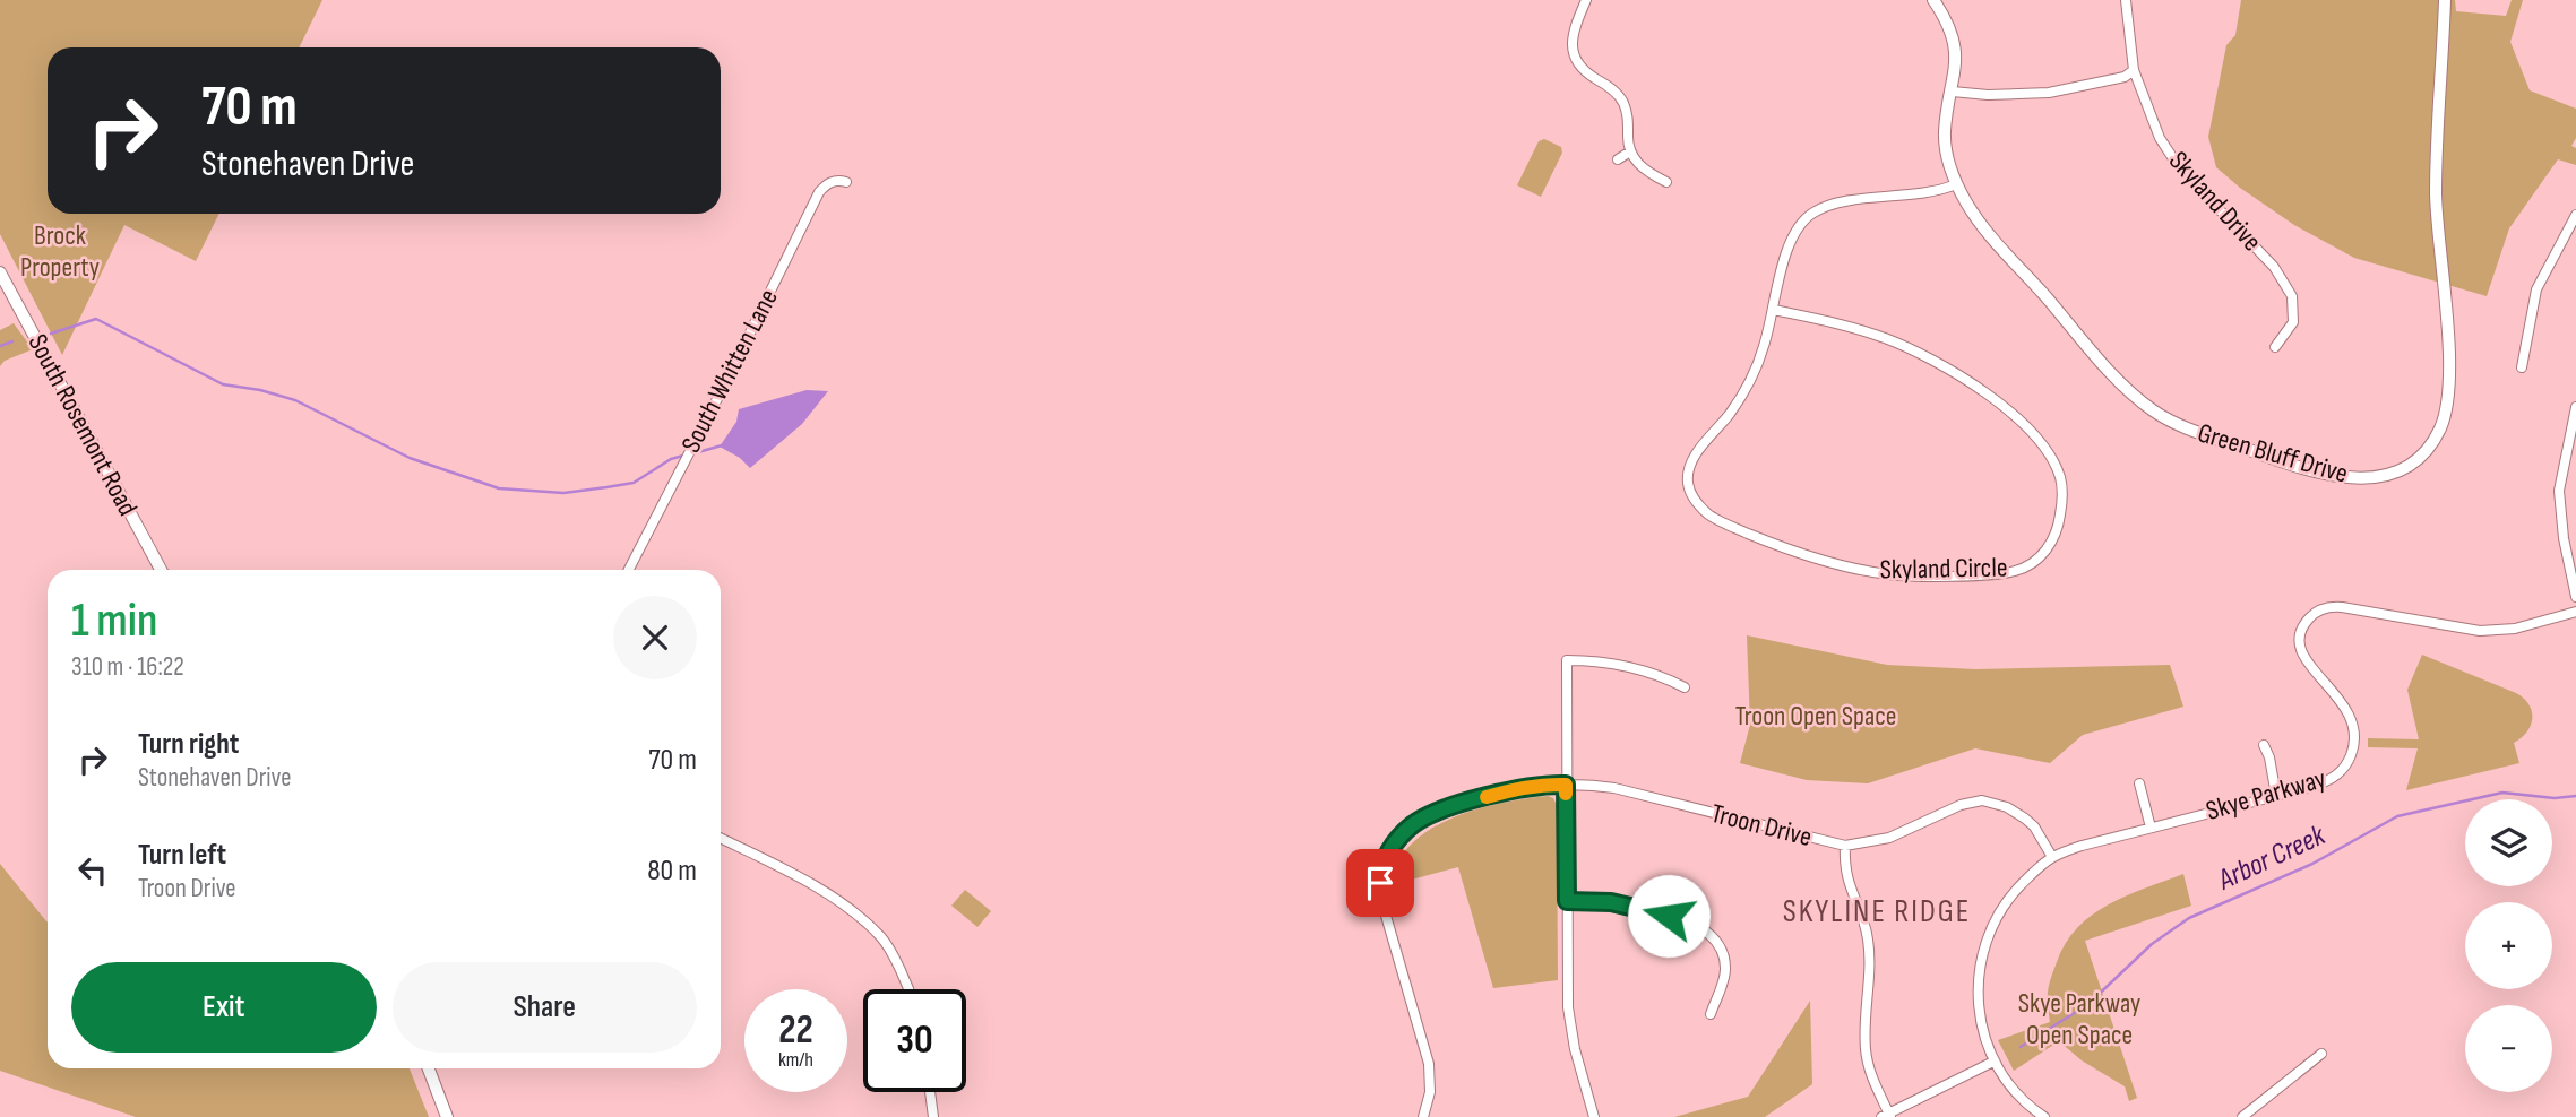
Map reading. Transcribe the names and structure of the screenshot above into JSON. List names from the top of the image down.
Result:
{
  "streets": {
    "street": [
      "Skyland Drive",
      "South Whitten Lane",
      "South Rosemont Road",
      "Green Bluff Drive",
      "Skyland Circle",
      "Skye Parkway",
      "Troon Drive"
    ]
  },
  "crossings": [
    ["Green Bluff Drive", "Skyland Circle"],
    ["Skye Parkway", "Troon Drive"]
  ],
  "districts": ["SKYLINE RIDGE"],
  "water": ["Arbor Creek"],
  "parks": ["Brock Property", "Troon Open Space", "Skye Parkway Open Space"],
  "page": {
    "turn": ["70 m", "Stonehaven Drive"],
    "heading": ["1 min", "310 m · 16:22"],
    "list": [
      {
        "name": "Turn right",
        "note": "Stonehaven Drive",
        "value": "70 m"
      },
      {
        "name": "Turn left",
        "note": "Troon Drive",
        "value": "80 m"
      }
    ],
    "map_buttons": ["+", "−"],
    "buttons": ["Exit", "Share"],
    "speed": "22 km/h",
    "limit": "30"
  }
}
